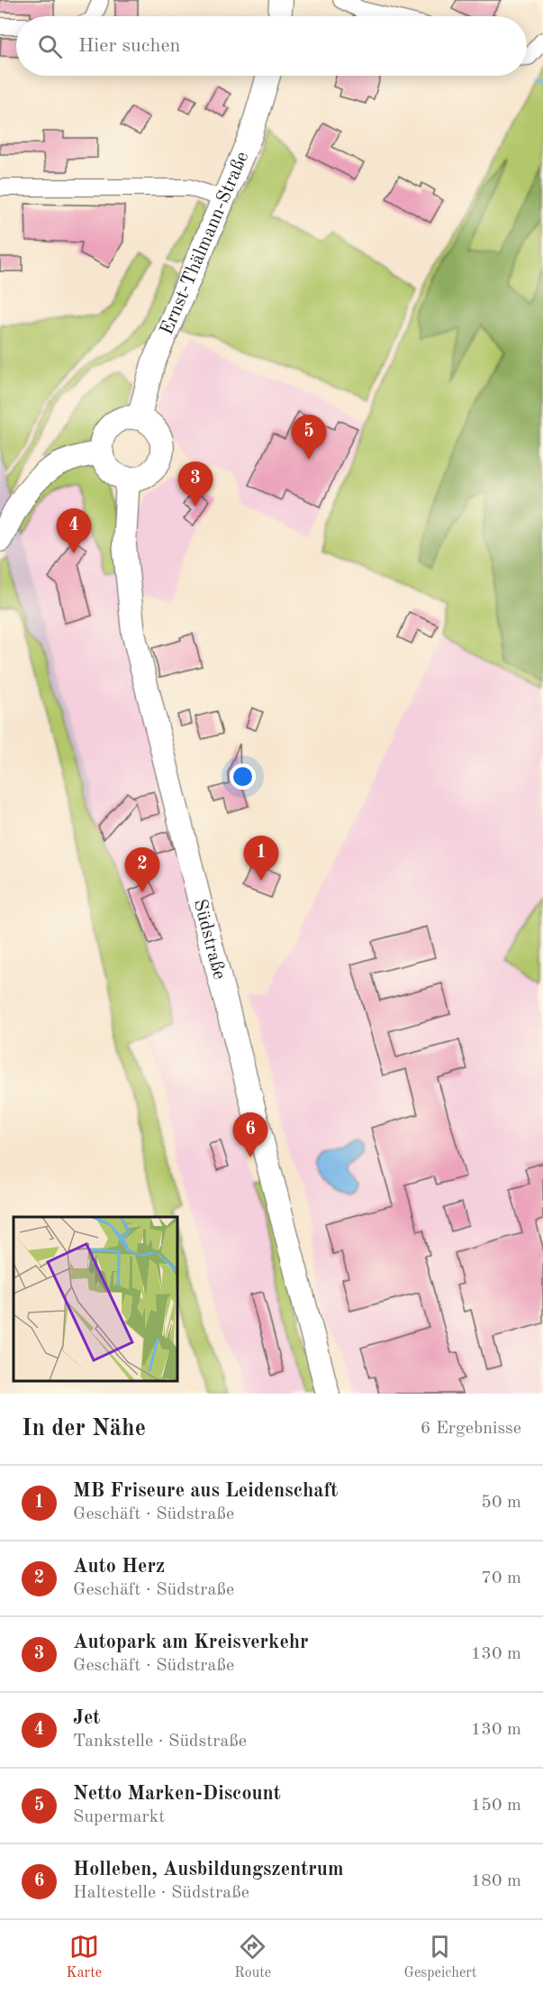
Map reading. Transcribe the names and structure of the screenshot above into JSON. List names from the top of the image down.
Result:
{
  "streets": {
    "main road": ["Ernst-Thälmann-Straße", "Südstraße"]
  },
  "crossings": [
    ["Ernst-Thälmann-Straße", "Südstraße"]
  ],
  "page": {
    "search": "Hier suchen",
    "pins": [
      "5",
      "3",
      "4",
      "1",
      "2",
      "6"
    ],
    "heading": ["In der Nähe", "6 Ergebnisse"],
    "list": [
      {
        "mark": "1",
        "name": "MB Friseure aus Leidenschaft",
        "note": "Geschäft · Südstraße",
        "value": "50 m"
      },
      {
        "mark": "2",
        "name": "Auto Herz",
        "note": "Geschäft · Südstraße",
        "value": "70 m"
      },
      {
        "mark": "3",
        "name": "Autopark am Kreisverkehr",
        "note": "Geschäft · Südstraße",
        "value": "130 m"
      },
      {
        "mark": "4",
        "name": "Jet",
        "note": "Tankstelle · Südstraße",
        "value": "130 m"
      },
      {
        "mark": "5",
        "name": "Netto Marken-Discount",
        "note": "Supermarkt",
        "value": "150 m"
      },
      {
        "mark": "6",
        "name": "Holleben, Ausbildungszentrum",
        "note": "Haltestelle · Südstraße",
        "value": "180 m"
      }
    ],
    "nav": ["Karte", "Route", "Gespeichert"]
  }
}
